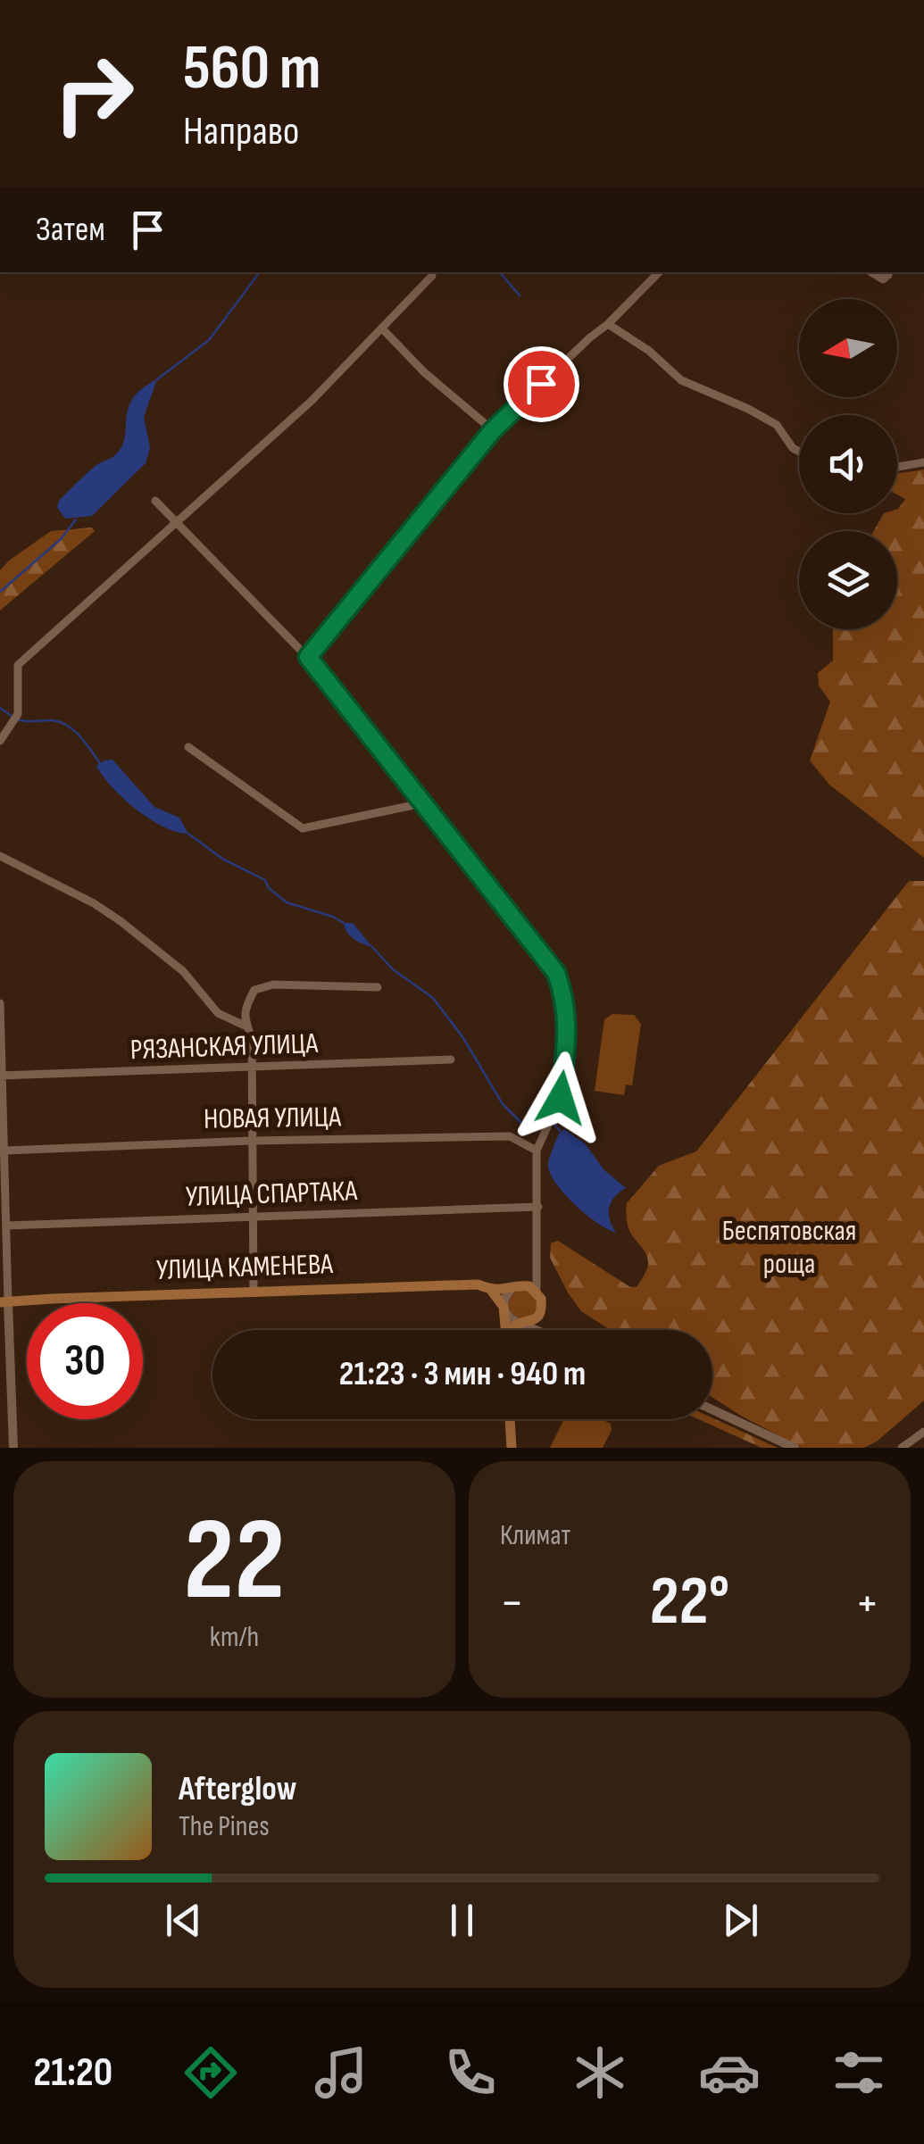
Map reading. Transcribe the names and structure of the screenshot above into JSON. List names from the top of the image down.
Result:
{
  "streets": {
    "main road": ["УЛИЦА КАМЕНЕВА"],
    "street": ["РЯЗАНСКАЯ УЛИЦА", "НОВАЯ УЛИЦА", "УЛИЦА СПАРТАКА"]
  },
  "parks": ["Беспятовская роща"],
  "north": "left",
  "page": {
    "turn": ["560 m", "Направо"],
    "then": "Затем",
    "limit": "30",
    "trip": "21:23 · 3 мин · 940 m",
    "tile": [
      ["22", "km/h"],
      "Климат"
    ],
    "heat": ["−", "22°", "+"],
    "song": ["Afterglow", "The Pines"],
    "tabs": "21:20"
  }
}
